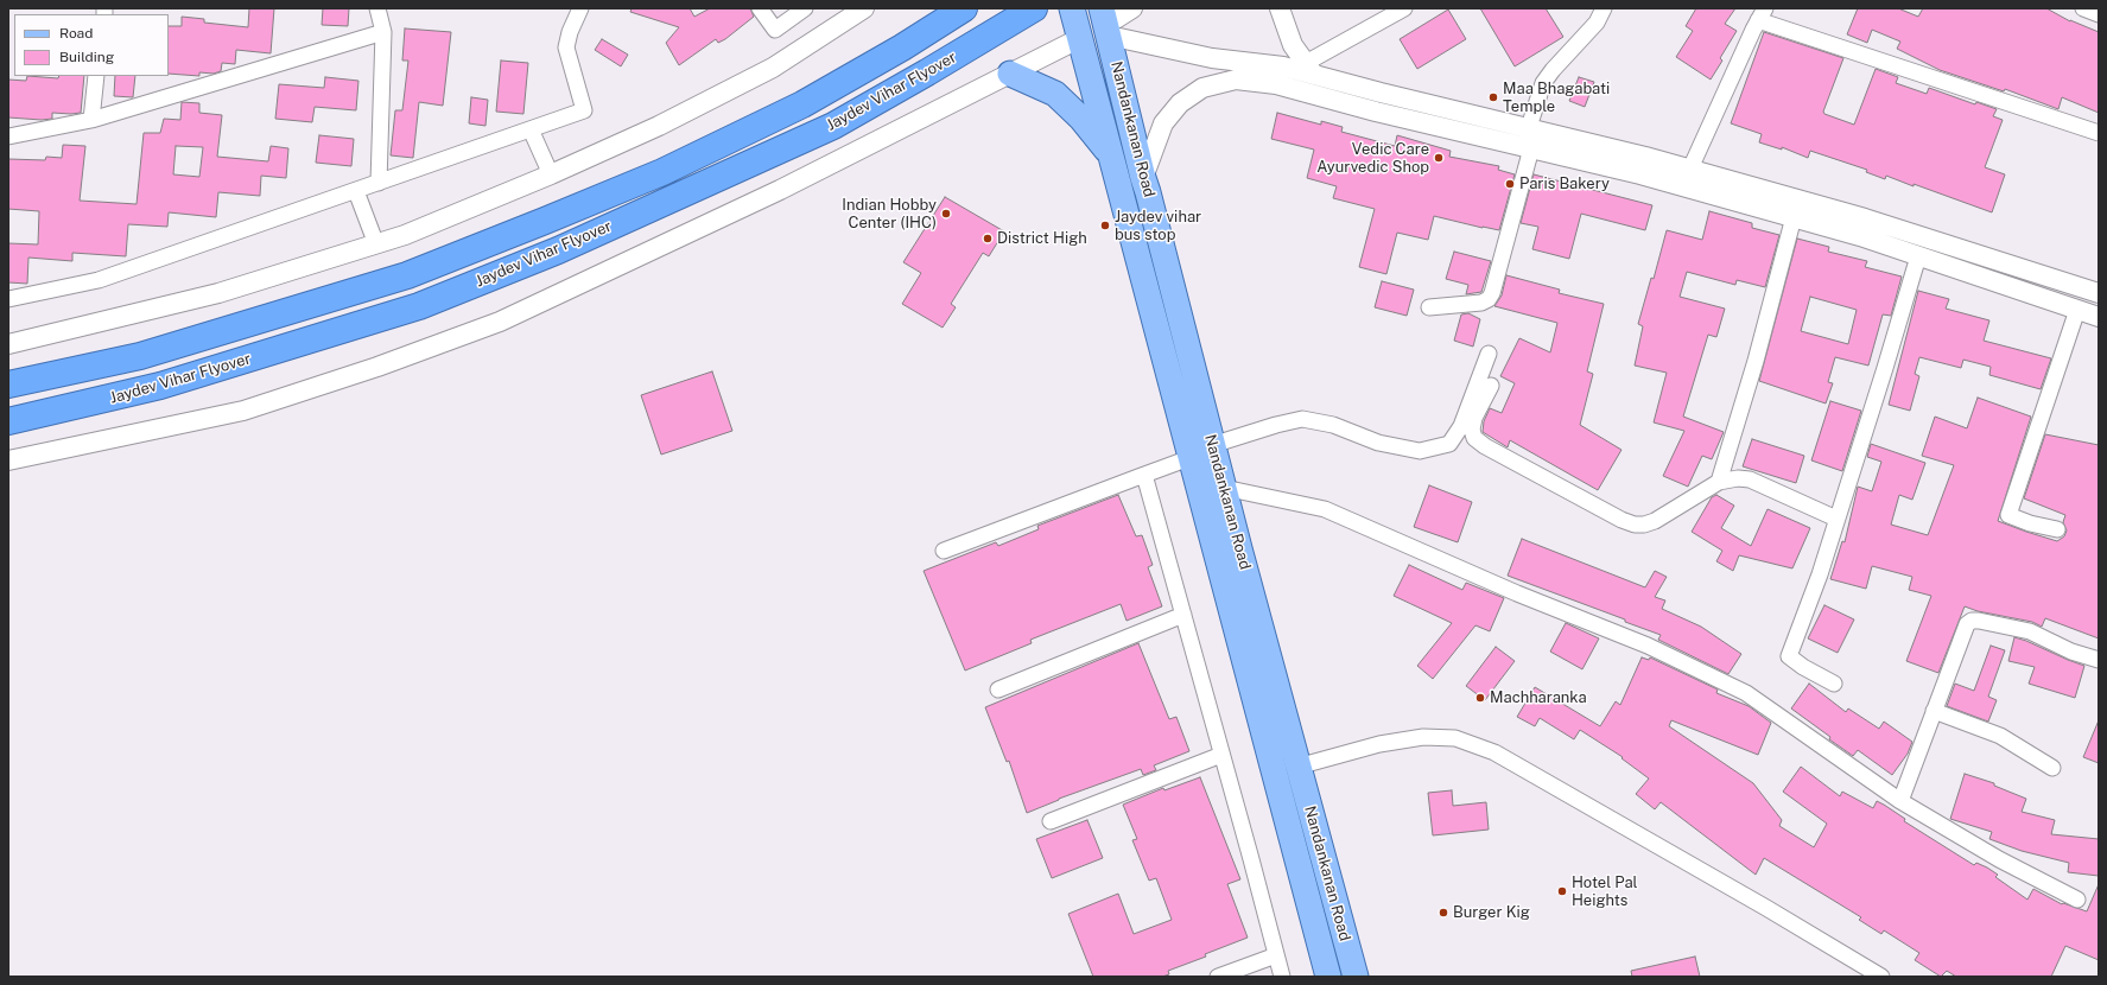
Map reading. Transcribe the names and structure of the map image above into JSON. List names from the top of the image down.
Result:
{
  "streets": {
    "highway": ["Jaydev Vihar Flyover"],
    "main road": ["Nandankanan Road"]
  },
  "places": [
    "Maa Bhagabati Temple",
    "Vedic Care Ayurvedic Shop",
    "Paris Bakery",
    "Indian Hobby Center (IHC)",
    "Jaydev vihar bus stop",
    "District High",
    "Machharanka",
    "Hotel Pal Heights",
    "Burger Kig"
  ],
  "legend": ["Road", "Building"]
}
